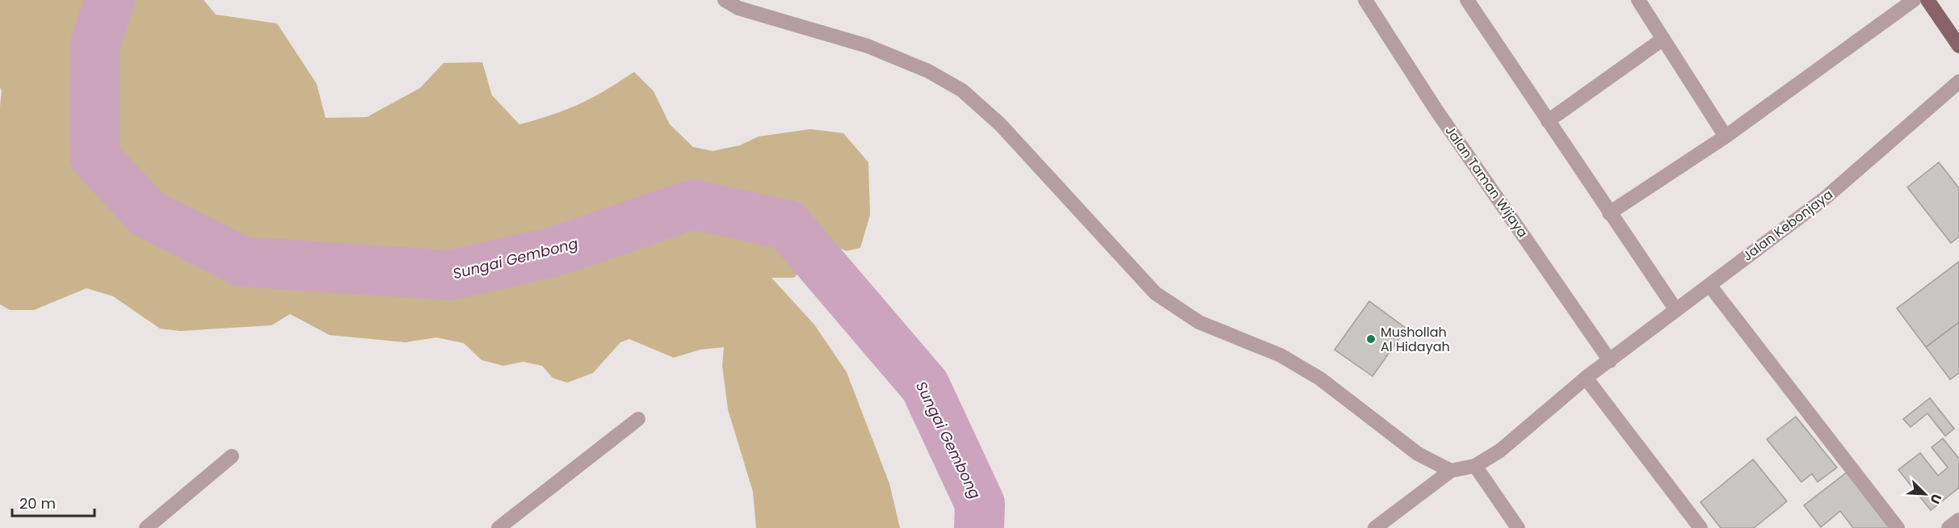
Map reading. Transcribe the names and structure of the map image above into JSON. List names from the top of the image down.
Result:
{
  "streets": {
    "street": ["Jalan Taman Wijaya", "Jalan Kebonjaya"]
  },
  "crossings": [
    ["Jalan Taman Wijaya", "Jalan Kebonjaya"]
  ],
  "water": ["Sungai Gembong"],
  "places": ["Mushollah Al Hidayah"],
  "scale_bar": "20 m",
  "north": "bottom right"
}
